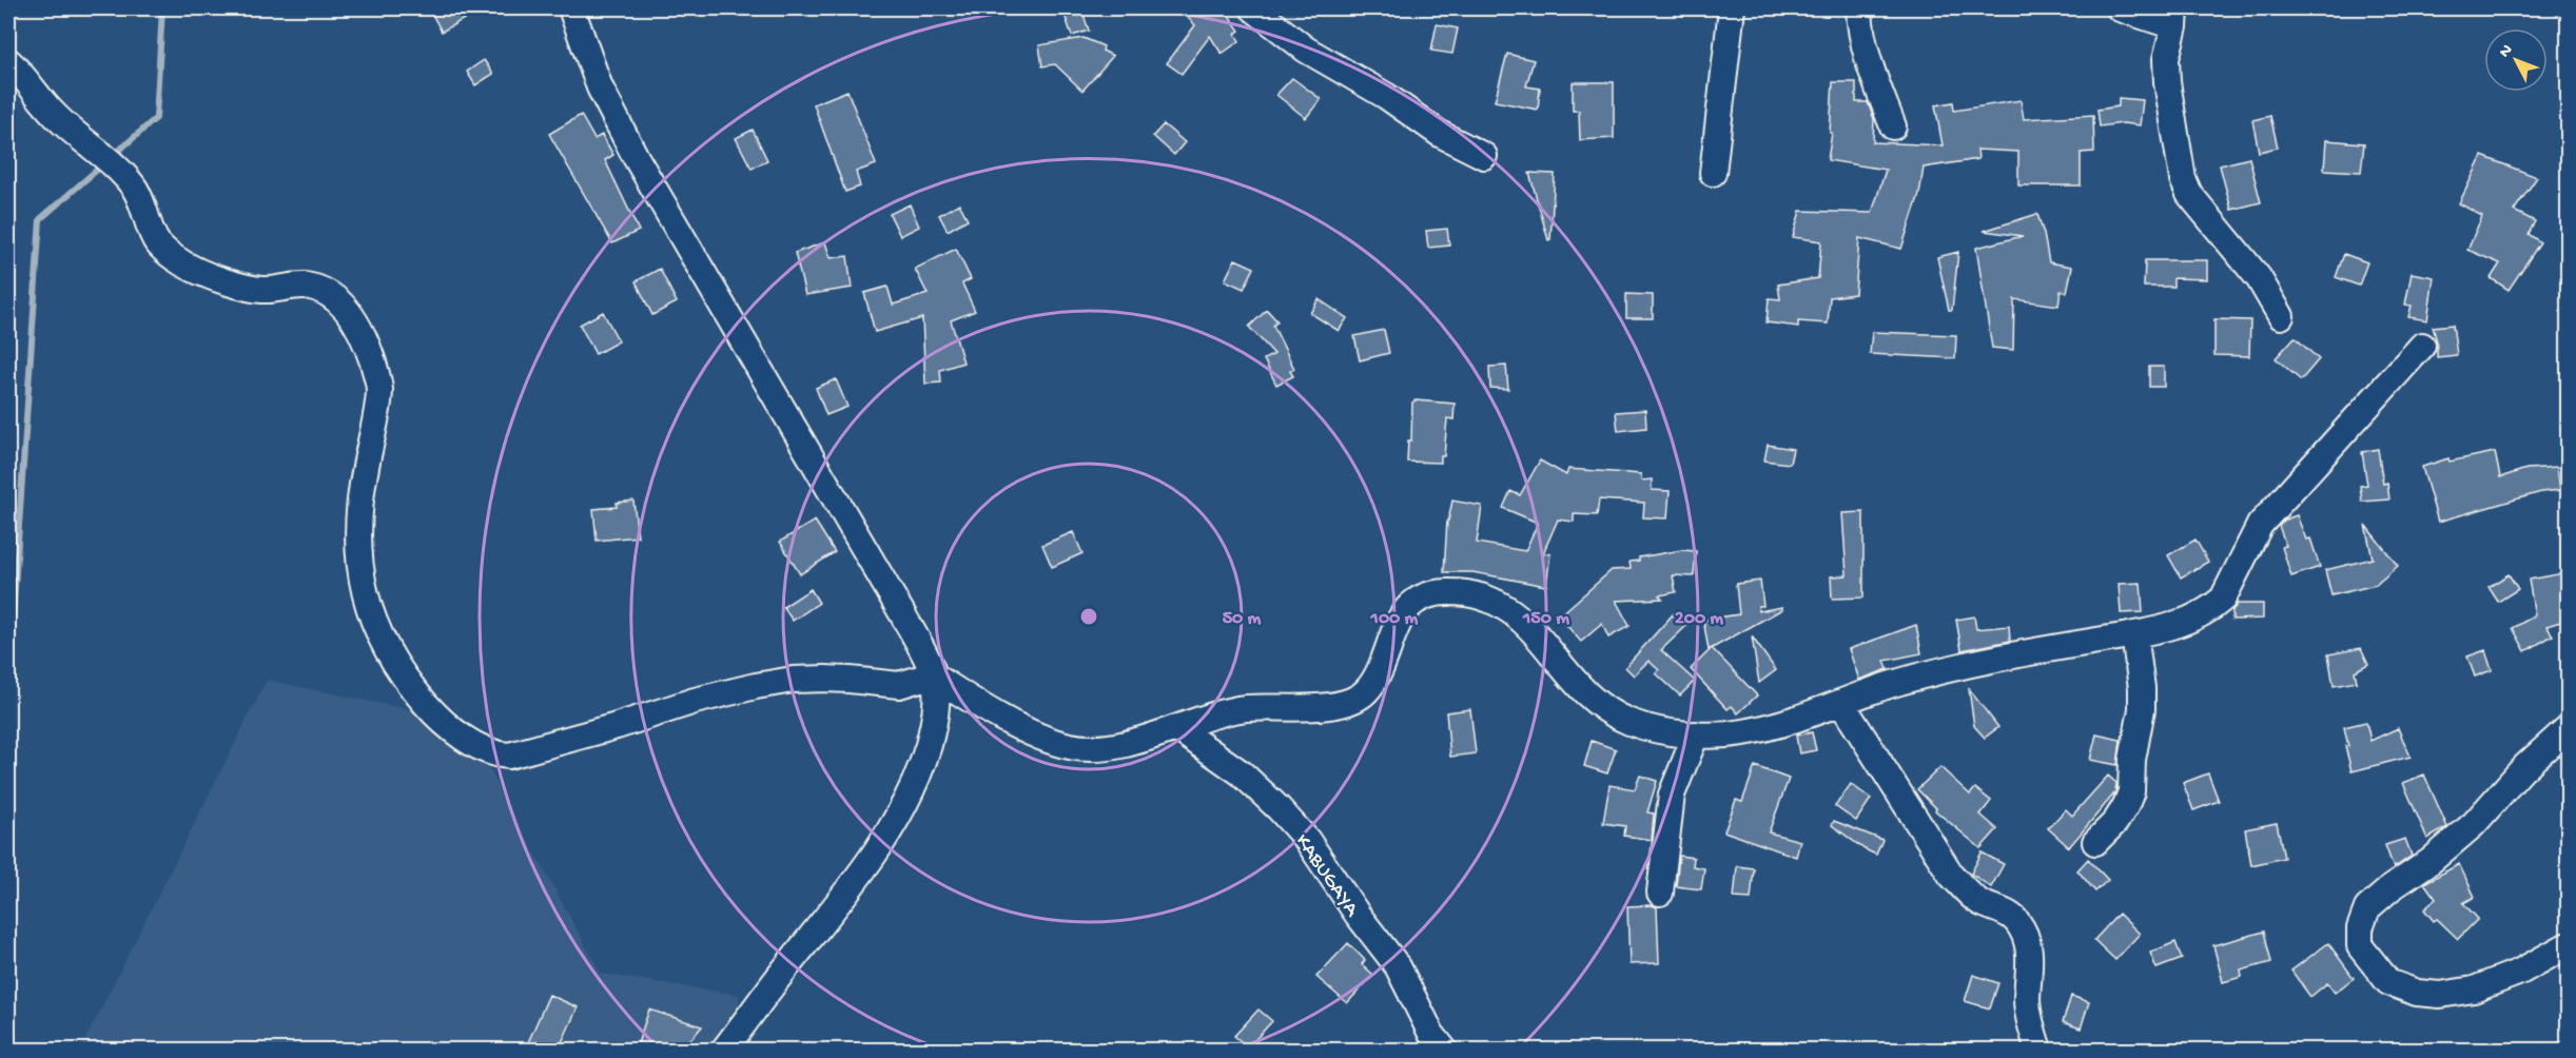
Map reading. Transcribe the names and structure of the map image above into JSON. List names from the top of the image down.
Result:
{
  "streets": {
    "street": ["KABUGAYA"]
  },
  "north": "top left",
  "rings": [
    "50 m",
    "100 m",
    "150 m",
    "200 m"
  ]
}
